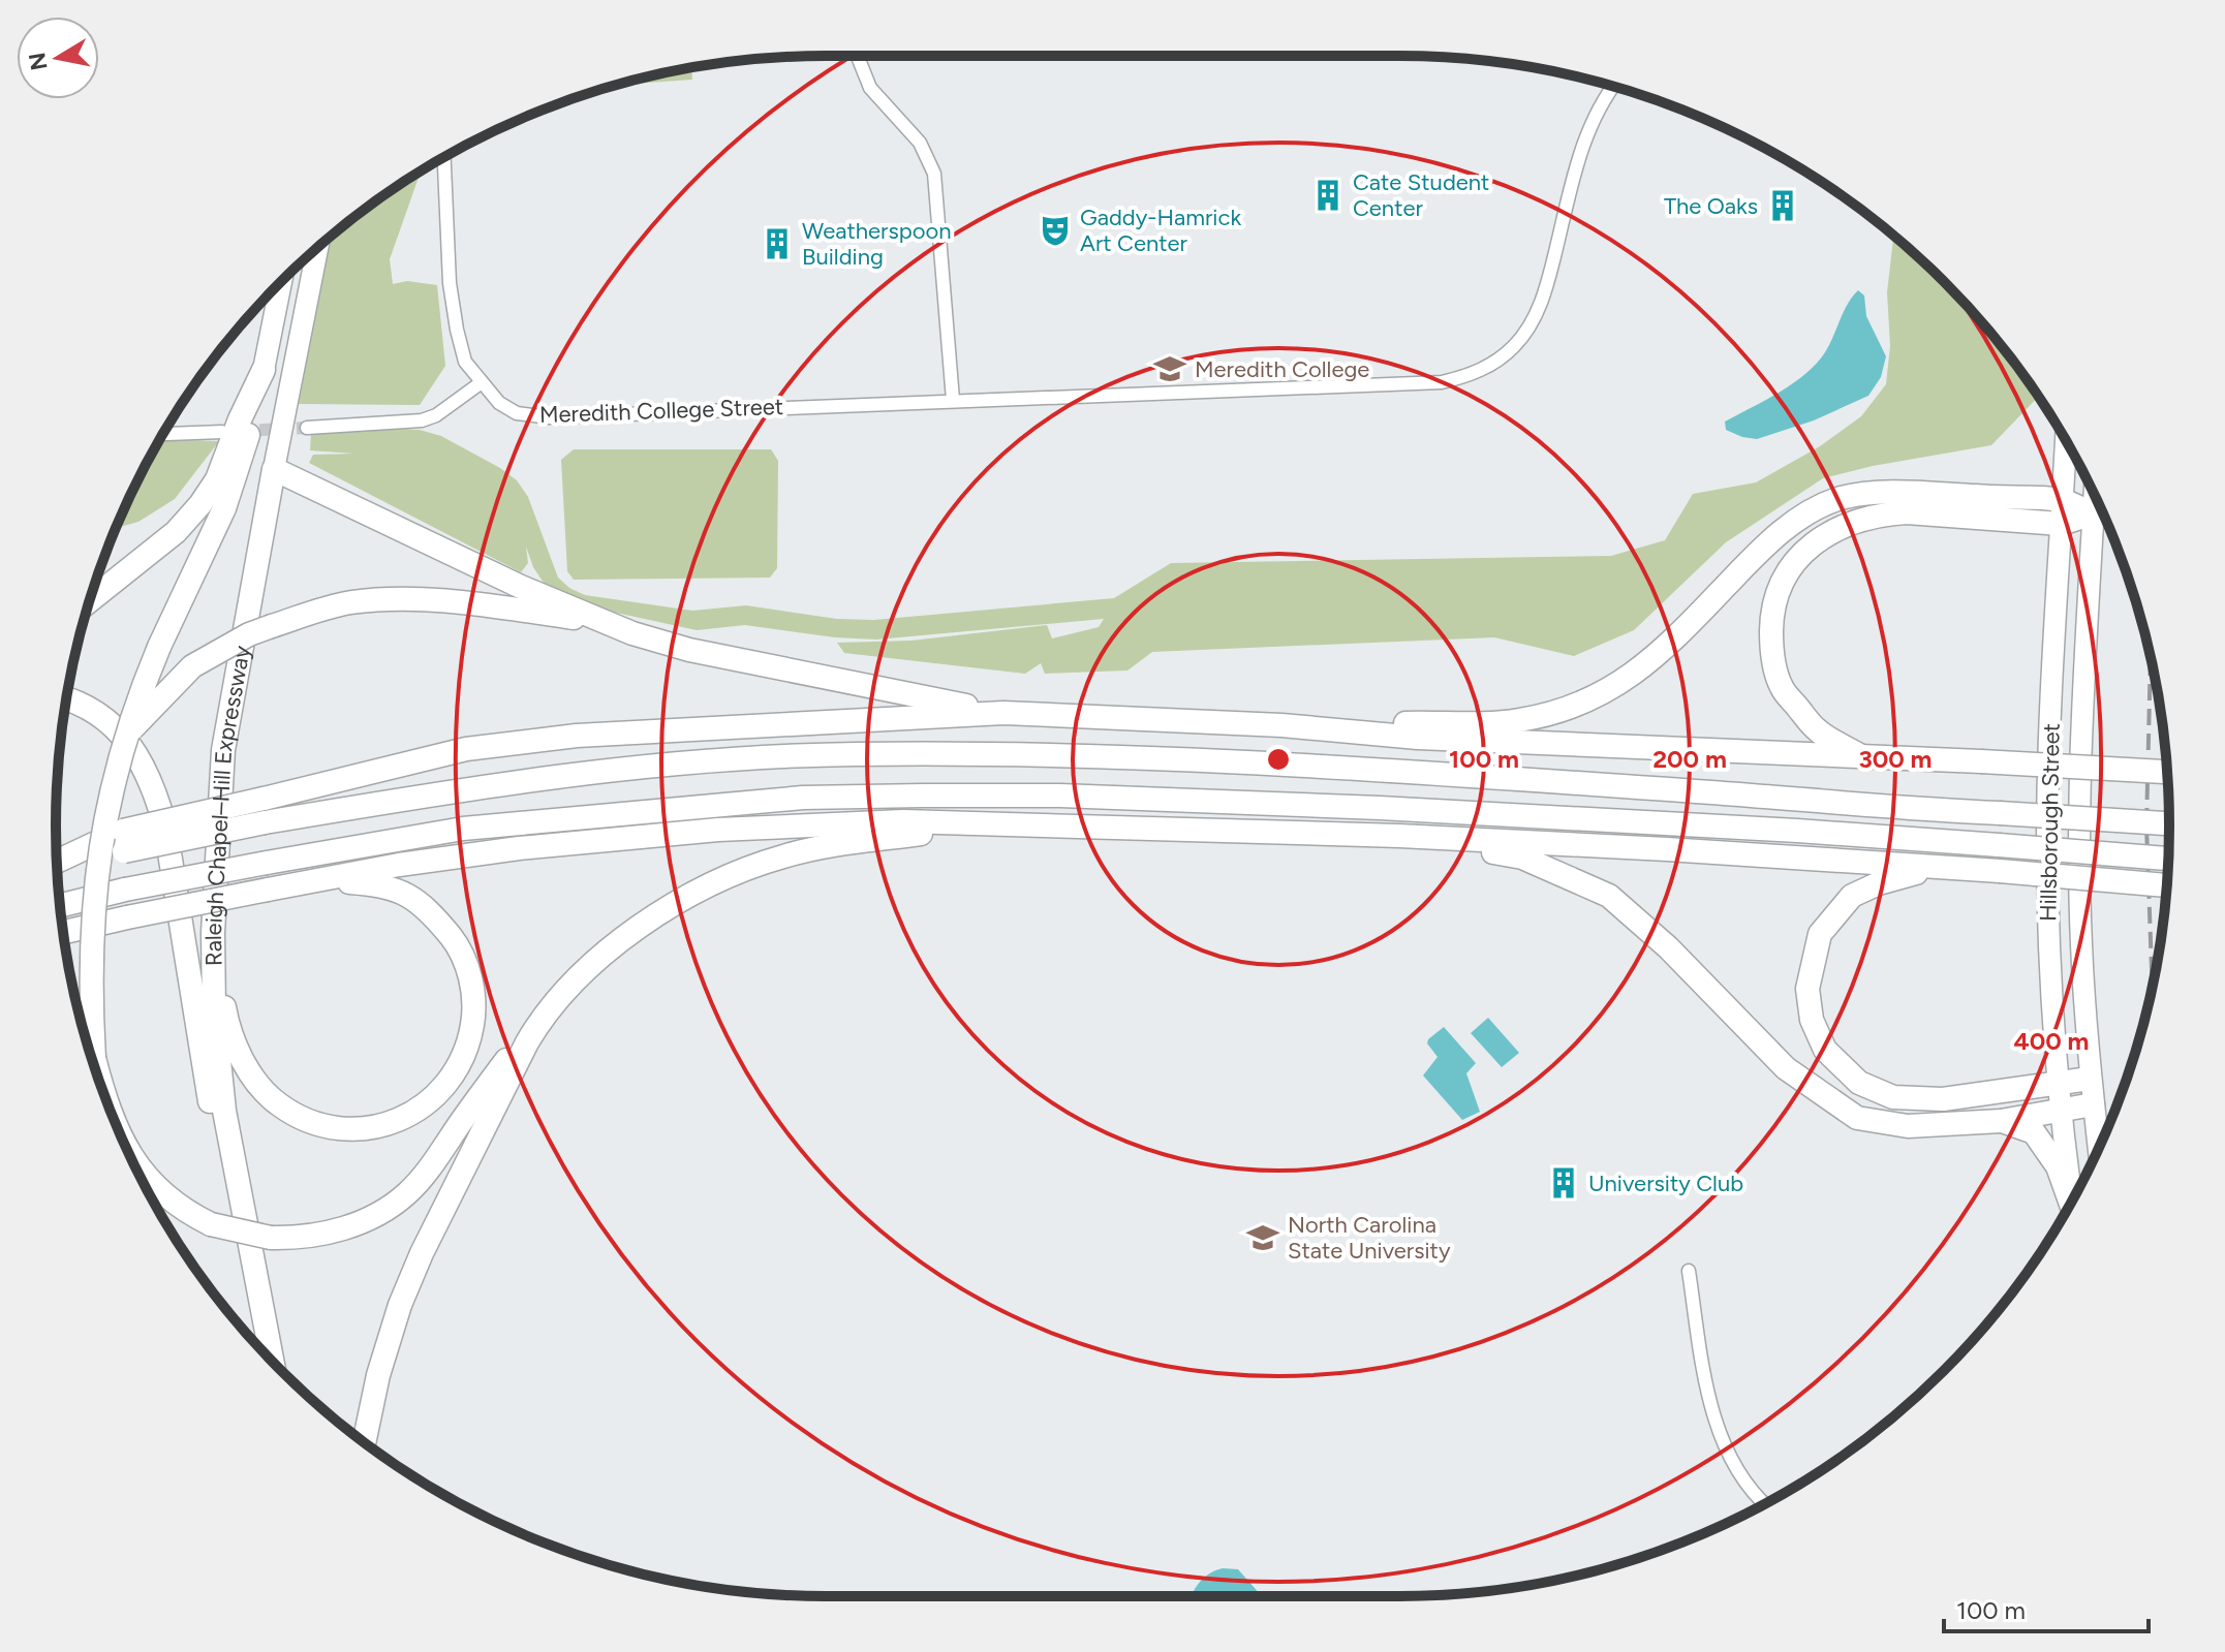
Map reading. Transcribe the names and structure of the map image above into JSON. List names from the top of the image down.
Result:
{
  "streets": {
    "highway": ["Raleigh Chapel–Hill Expressway"],
    "main road": ["Hillsborough Street"],
    "street": ["Meredith College Street"]
  },
  "places": {
    "building": [
      "Cate Student Center",
      "The Oaks",
      "Weatherspoon Building",
      "University Club"
    ],
    "theatre": ["Gaddy-Hamrick Art Center"],
    "school or university": ["Meredith College", "North Carolina State University"]
  },
  "scale_bar": "100 m",
  "north": "left",
  "rings": [
    "100 m",
    "200 m",
    "300 m",
    "400 m"
  ]
}
